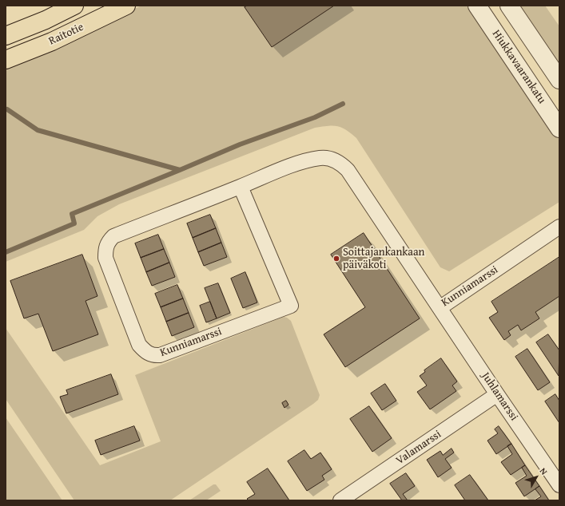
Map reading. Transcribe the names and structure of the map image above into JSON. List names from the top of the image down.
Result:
{
  "streets": {
    "main road": ["Raitotie"],
    "street": [
      "Hiukkavaarankatu",
      "Kunniamarssi",
      "Juhlamarssi",
      "Valamarssi"
    ]
  },
  "crossings": [
    ["Kunniamarssi", "Juhlamarssi"],
    ["Juhlamarssi", "Valamarssi"]
  ],
  "places": ["Soittajankankaan päiväkoti"],
  "north": "top right"
}
